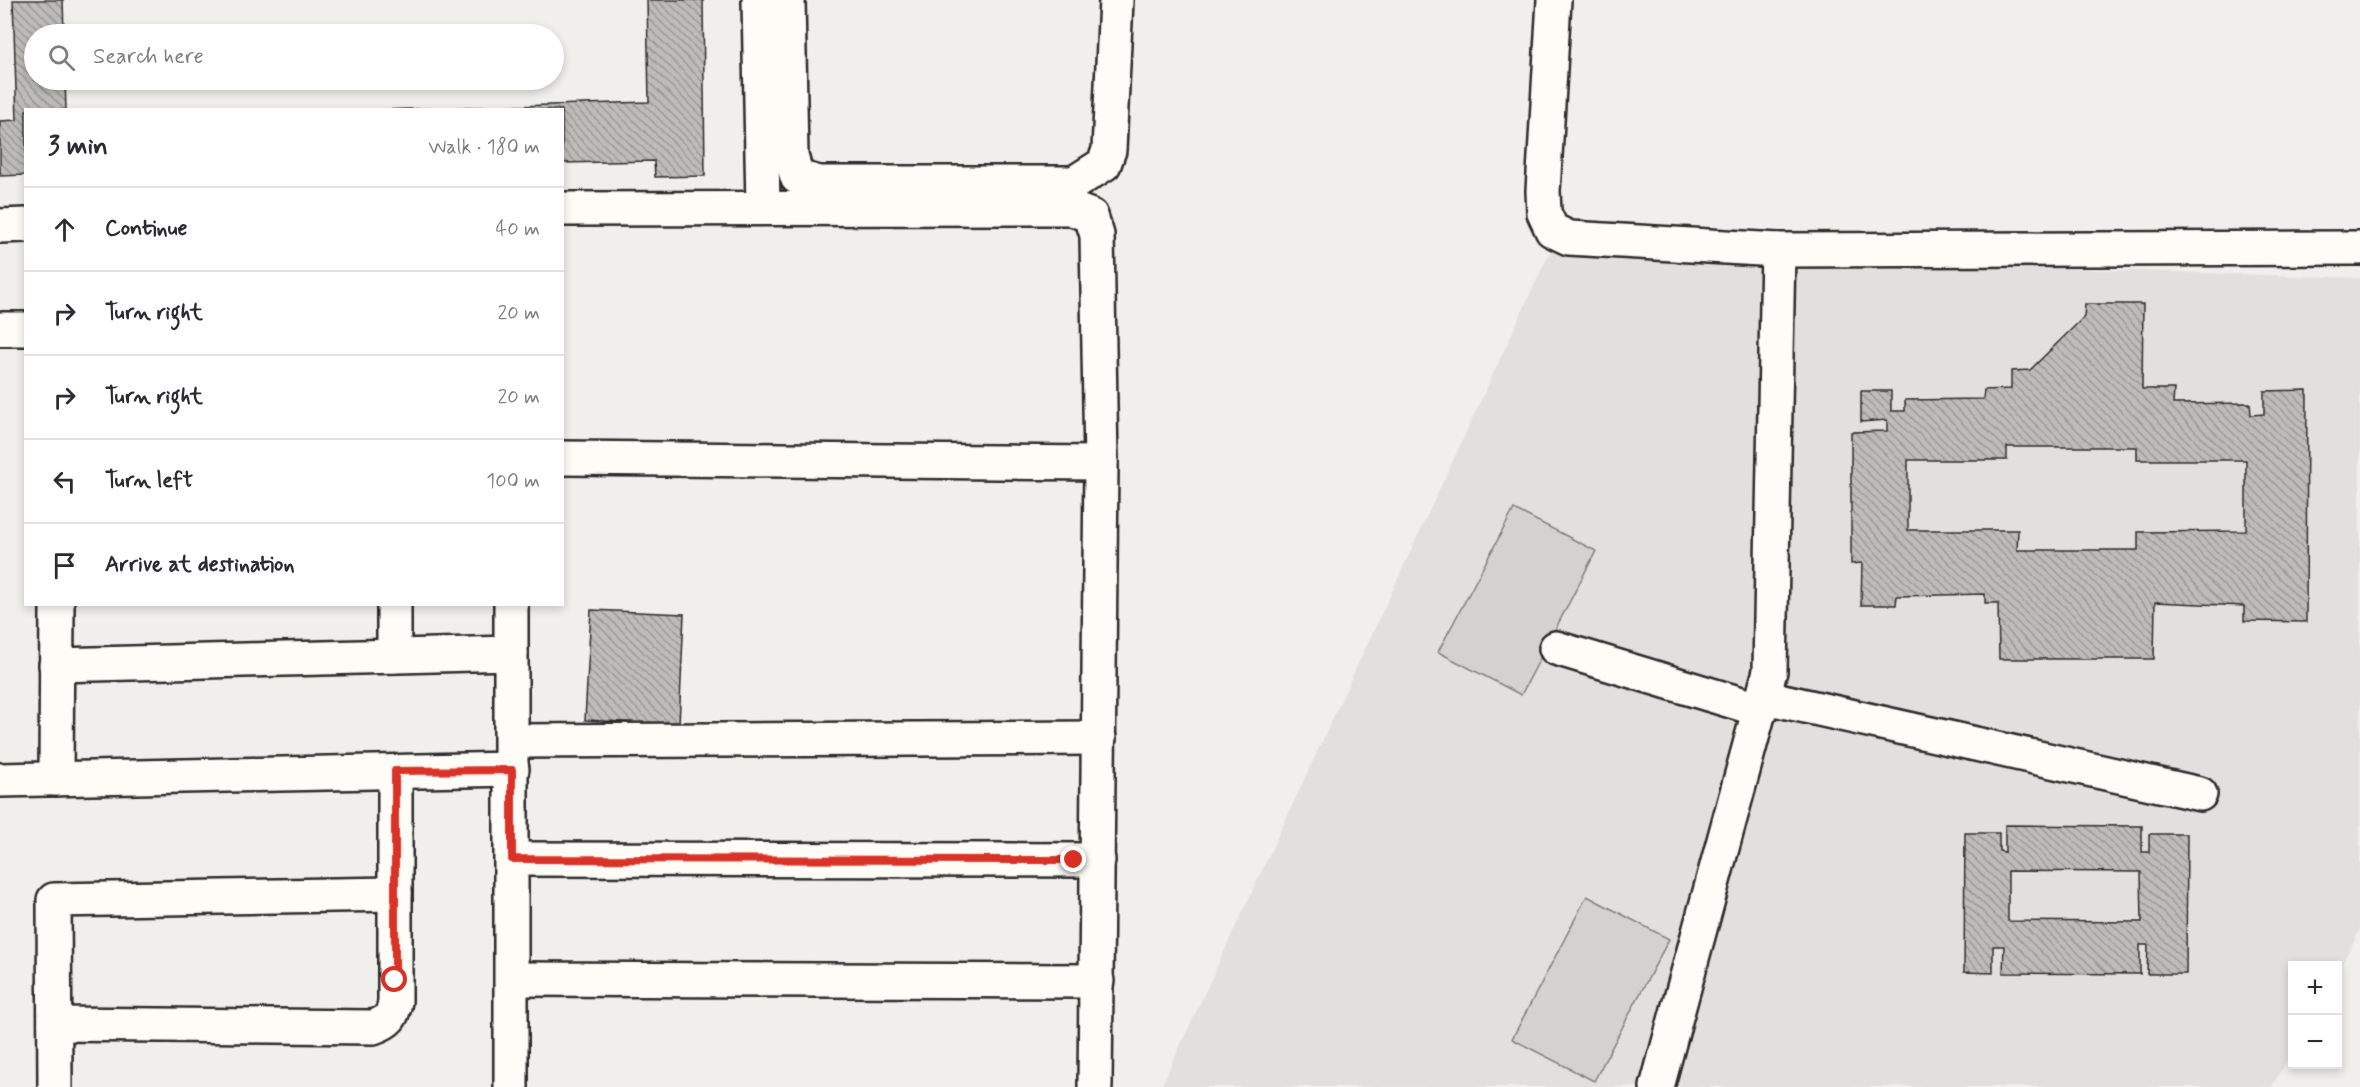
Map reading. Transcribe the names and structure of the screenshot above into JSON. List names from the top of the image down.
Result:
{
  "page": {
    "search": "Search here",
    "heading": ["3 min", "Walk · 180 m"],
    "list": [
      ["Continue", "40 m"],
      ["Turn right", "20 m"],
      ["Turn right", "20 m"],
      ["Turn left", "100 m"],
      "Arrive at destination"
    ],
    "map_buttons": ["+", "−"]
  }
}
